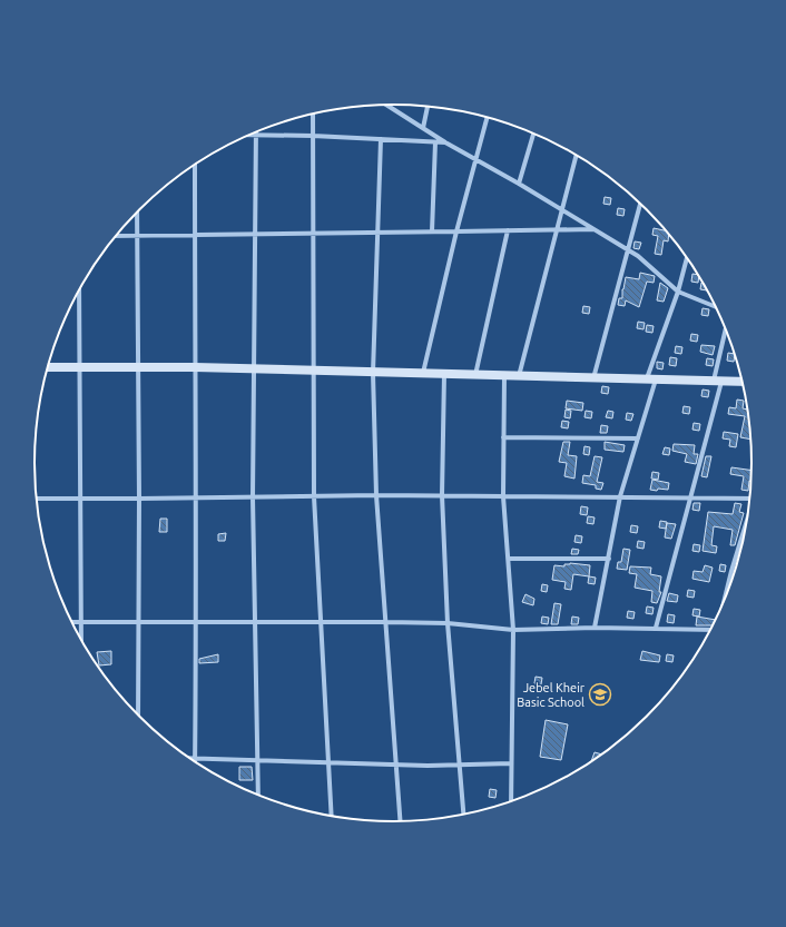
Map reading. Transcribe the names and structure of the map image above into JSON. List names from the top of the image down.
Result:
{
  "places": {
    "school or university": ["Jebel Kheir Basic School"]
  }
}
